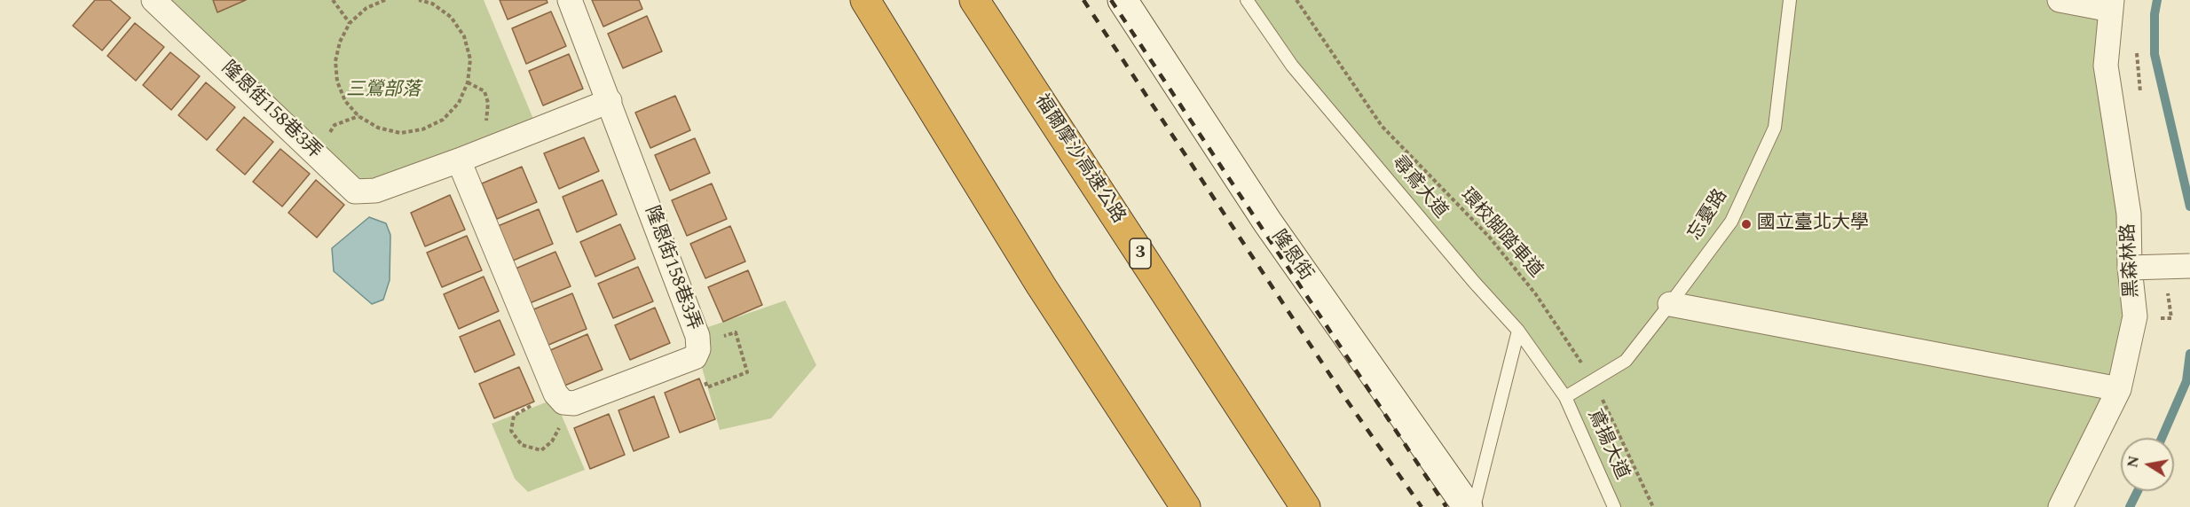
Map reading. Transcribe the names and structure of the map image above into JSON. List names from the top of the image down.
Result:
{
  "streets": {
    "highway": ["福爾摩沙高速公路", "3"],
    "street": ["隆恩街158巷3弄", "隆恩街", "黑森林路"],
    "lane": ["尋鳶大道", "忘憂路", "鳶揚大道"],
    "path": ["環校脚踏車道"]
  },
  "crossings": [
    ["尋鳶大道", "忘憂路"],
    ["尋鳶大道", "鳶揚大道"],
    ["忘憂路", "環校脚踏車道"],
    ["忘憂路", "鳶揚大道"]
  ],
  "parks": ["三鶯部落"],
  "places": ["國立臺北大學"],
  "north": "left"
}
